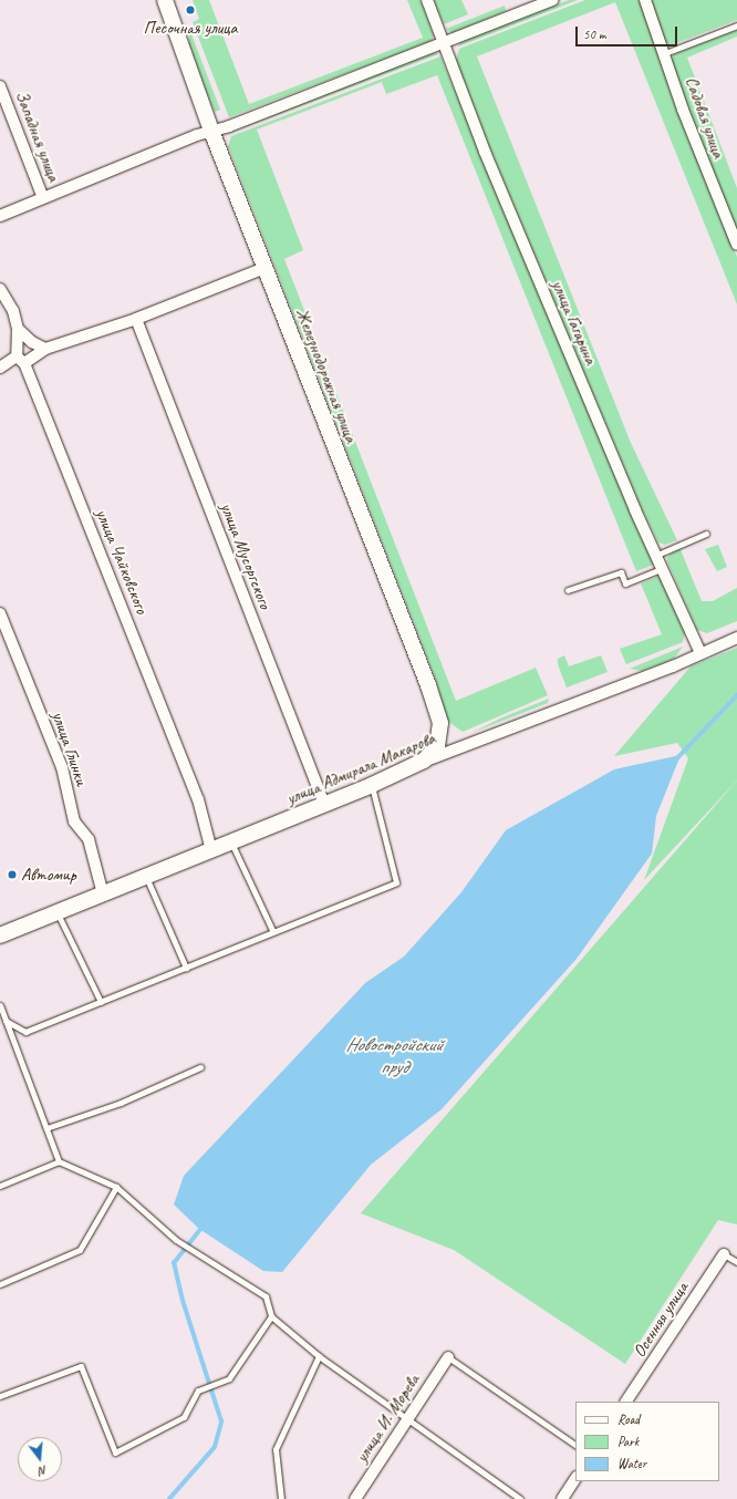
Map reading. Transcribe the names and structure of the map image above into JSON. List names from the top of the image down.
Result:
{
  "streets": {
    "street": [
      "Садовая улица",
      "Западная улица",
      "улица Гагарина",
      "Железнодорожная улица",
      "улица Мусоргского",
      "улица Чайковского",
      "улица Глинки",
      "улица Адмирала Макарова",
      "Осенняя улица",
      "улица И. Морева"
    ]
  },
  "crossings": [
    ["улица Гагарина", "улица Адмирала Макарова"],
    ["Железнодорожная улица", "улица Адмирала Макарова"],
    ["улица Мусоргского", "улица Адмирала Макарова"],
    ["улица Чайковского", "улица Адмирала Макарова"],
    ["улица Глинки", "улица Адмирала Макарова"]
  ],
  "water": ["Новостройский пруд"],
  "places": ["Песочная улица", "Автомир"],
  "legend": ["Road", "Park", "Water"],
  "scale_bar": "50 m",
  "north": "bottom"
}
